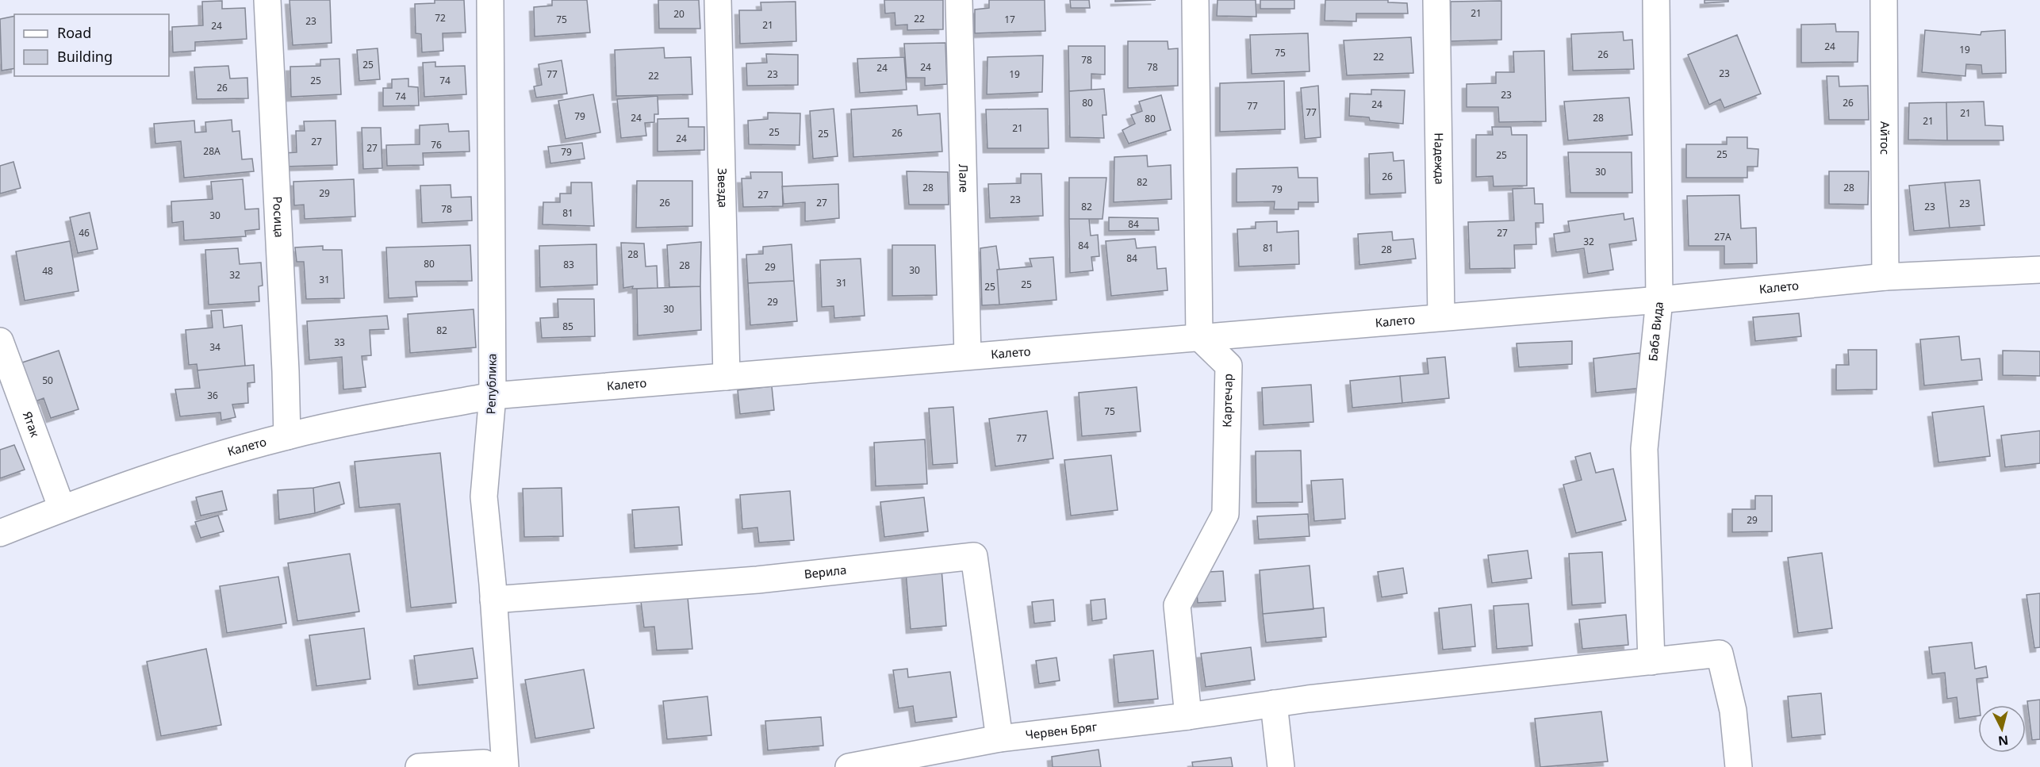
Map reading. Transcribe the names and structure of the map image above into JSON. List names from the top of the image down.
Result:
{
  "streets": {
    "street": [
      "Айтос",
      "Надежда",
      "Лале",
      "Звезда",
      "Росица",
      "Калето",
      "Баба Вида",
      "Република",
      "Картечар",
      "Ятак",
      "Верила",
      "Червен Бряг"
    ]
  },
  "crossings": [
    ["Айтос", "Калето"],
    ["Надежда", "Калето"],
    ["Лале", "Калето"],
    ["Звезда", "Калето"],
    ["Росица", "Калето"],
    ["Калето", "Баба Вида"],
    ["Калето", "Република"],
    ["Калето", "Картечар"],
    ["Калето", "Ятак"],
    ["Баба Вида", "Червен Бряг"],
    ["Република", "Верила"],
    ["Картечар", "Червен Бряг"],
    ["Верила", "Червен Бряг"]
  ],
  "house_numbers": [
    "21",
    "20",
    "72",
    "22",
    "75",
    "17",
    "23",
    "21",
    "24",
    "24",
    "19",
    "75",
    "26",
    "22",
    "78",
    "25",
    "24",
    "78",
    "24",
    "23",
    "77",
    "23",
    "19",
    "22",
    "25",
    "74",
    "26",
    "23",
    "74",
    "80",
    "26",
    "24",
    "77",
    "77",
    "21",
    "79",
    "24",
    "28",
    "80",
    "21",
    "21",
    "25",
    "26",
    "25",
    "24",
    "27",
    "76",
    "27",
    "28А",
    "79",
    "25",
    "25",
    "30",
    "26",
    "82",
    "28",
    "28",
    "79",
    "29",
    "27",
    "23",
    "26",
    "27",
    "23",
    "82",
    "23",
    "78",
    "81",
    "30",
    "84",
    "46",
    "27",
    "27А",
    "32",
    "84",
    "81",
    "28",
    "28",
    "84",
    "80",
    "83",
    "28",
    "29",
    "30",
    "48",
    "32",
    "31",
    "31",
    "25",
    "25",
    "29",
    "30",
    "85",
    "82",
    "33",
    "34",
    "50",
    "36",
    "75",
    "77",
    "29"
  ],
  "legend": ["Road", "Building"],
  "north": "bottom"
}
